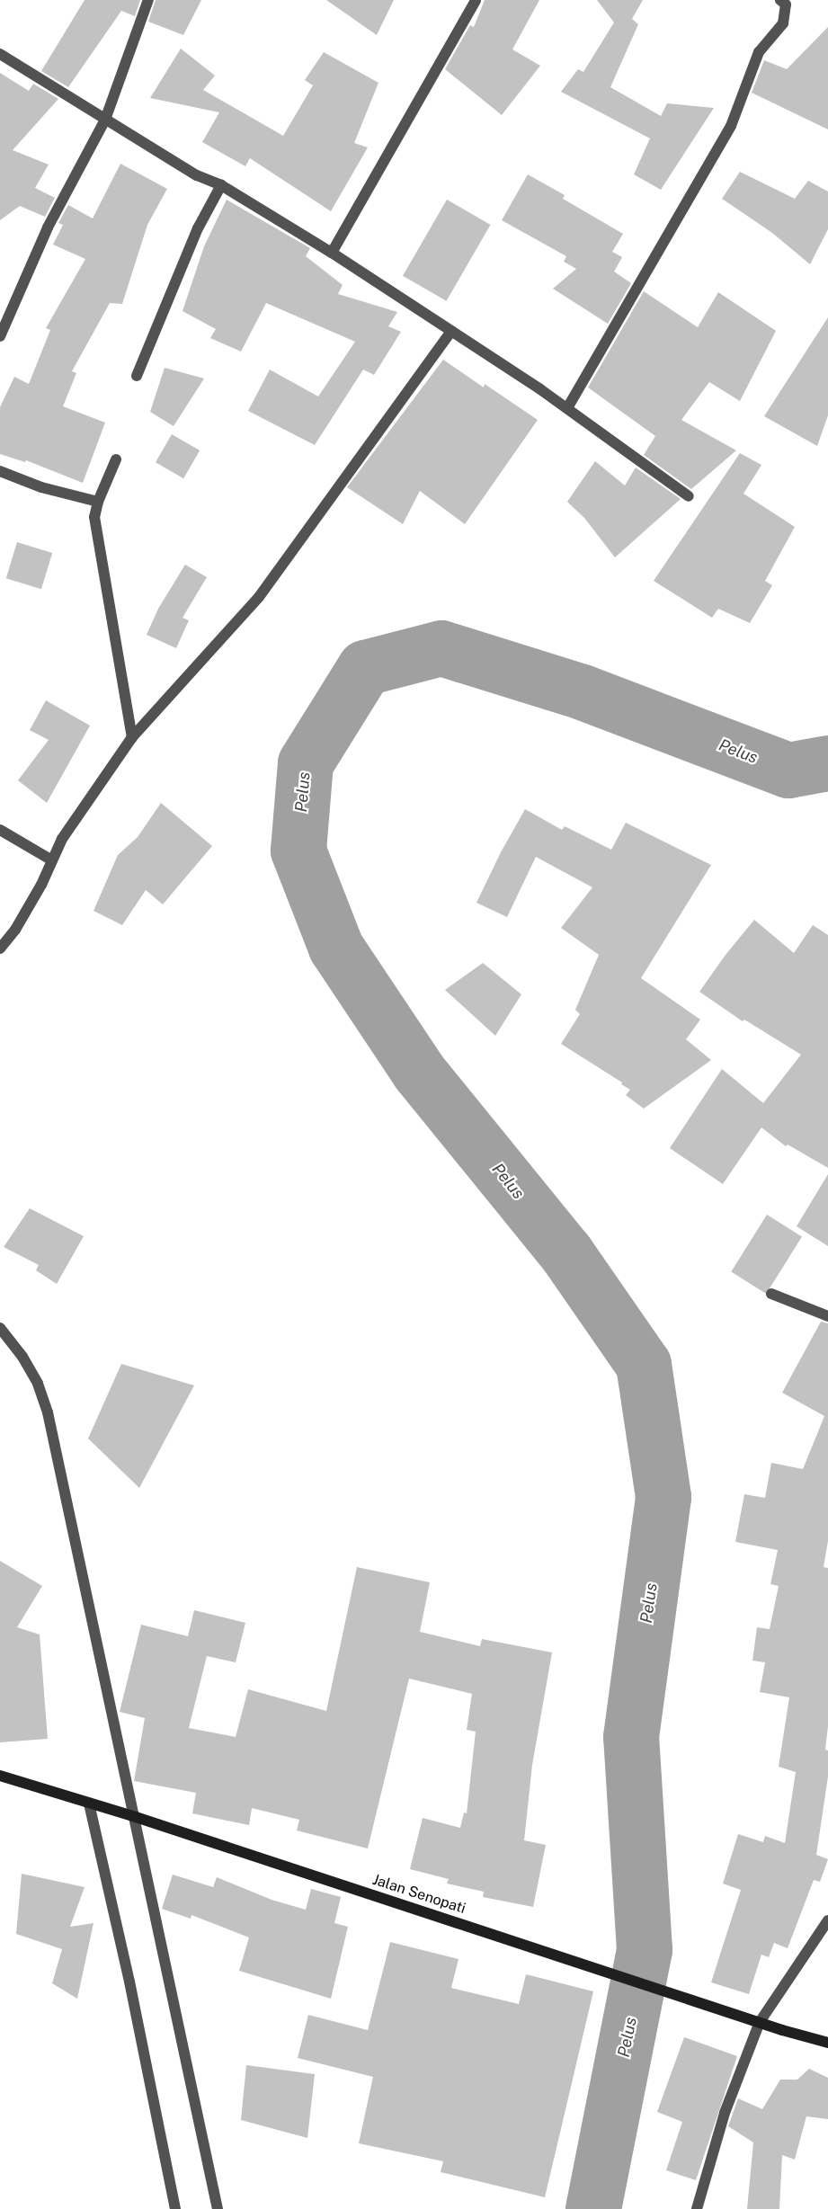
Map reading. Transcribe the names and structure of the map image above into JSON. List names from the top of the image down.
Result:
{
  "streets": {
    "main road": ["Jalan Senopati"]
  },
  "water": ["Pelus"]
}
